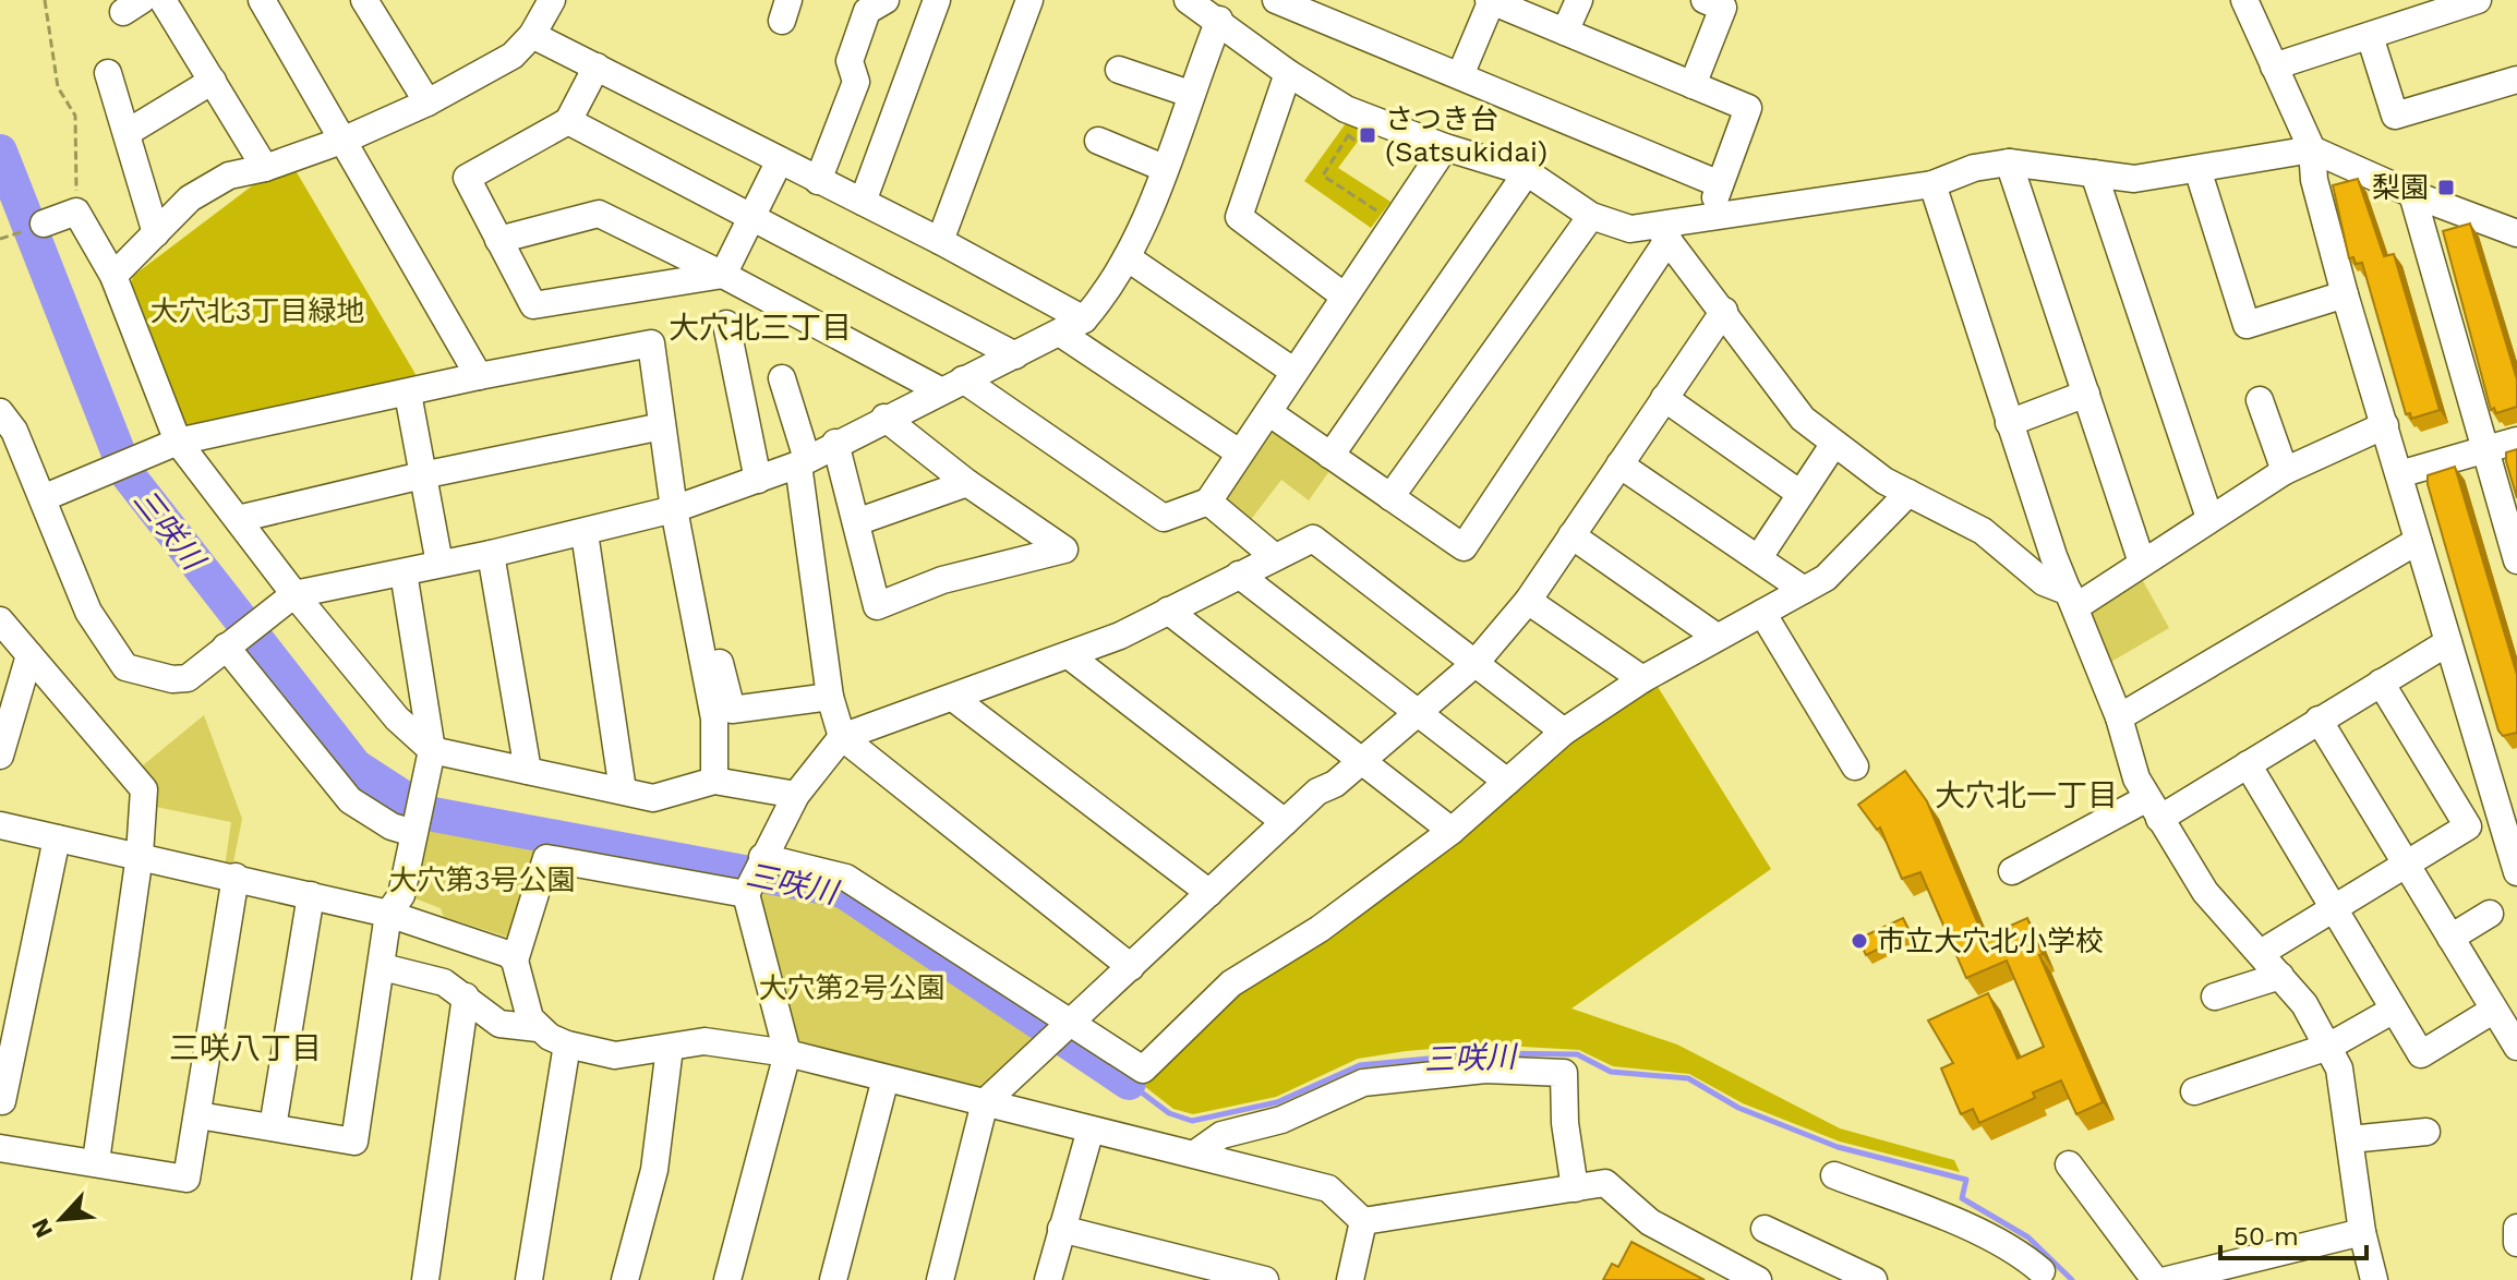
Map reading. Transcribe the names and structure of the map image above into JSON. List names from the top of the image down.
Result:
{
  "districts": ["大穴北三丁目", "大穴北一丁目", "三咲八丁目"],
  "water": ["三咲川"],
  "parks": ["大穴北3丁目緑地", "大穴第3号公園", "大穴第2号公園"],
  "places": {
    "transit": ["さつき台 (Satsukidai)", "梨園"],
    "other": ["市立大穴北小学校"]
  },
  "scale_bar": "50 m",
  "north": "bottom left"
}
